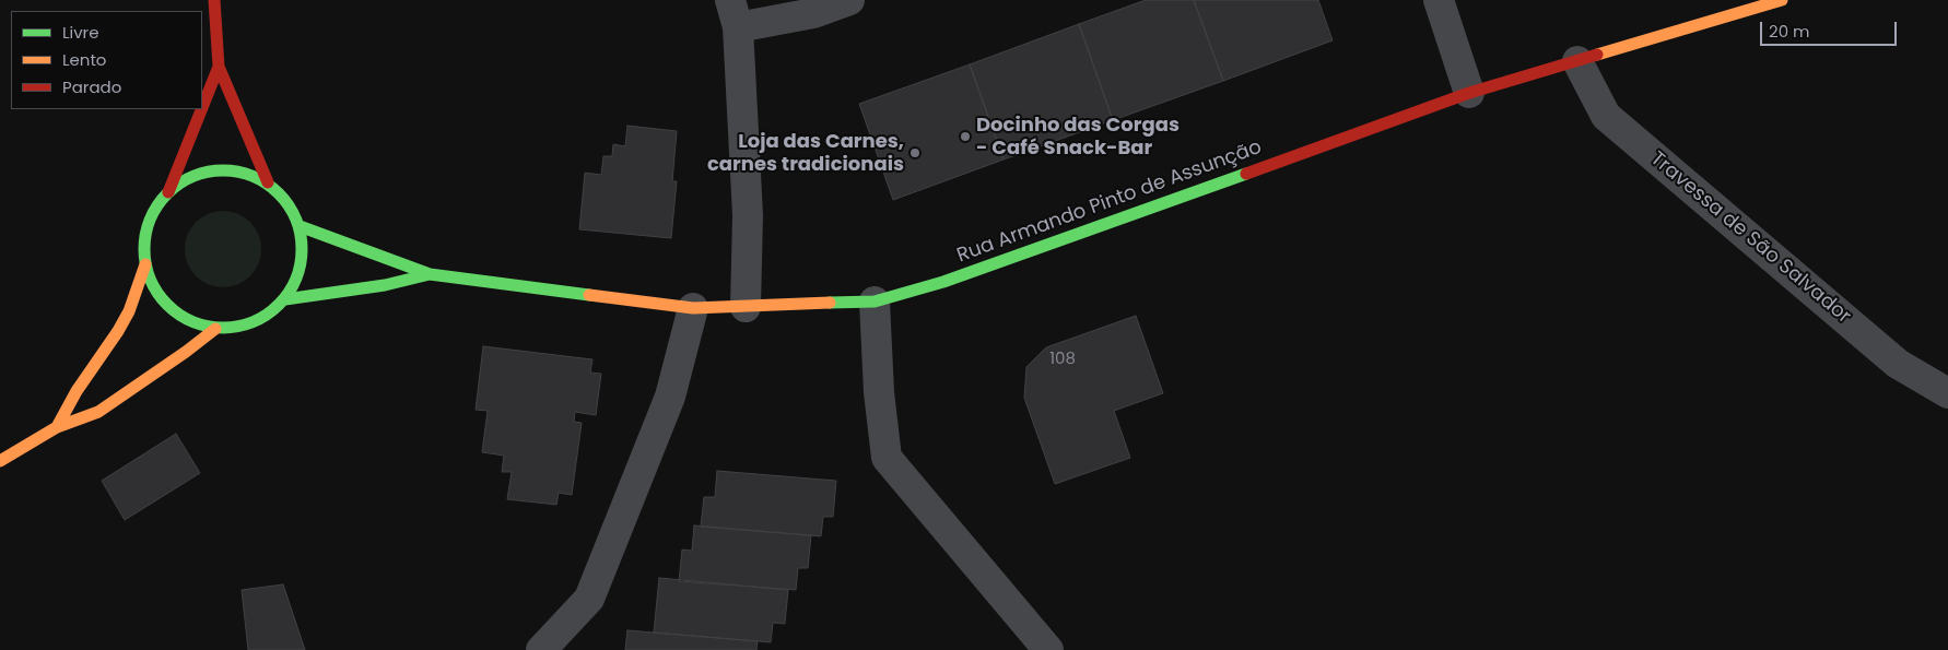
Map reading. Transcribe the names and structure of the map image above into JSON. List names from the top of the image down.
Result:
{
  "streets": {
    "street": ["Rua Armando Pinto de Assunção", "Travessa de São Salvador"]
  },
  "crossings": [
    ["Rua Armando Pinto de Assunção", "Travessa de São Salvador"]
  ],
  "places": ["Docinho das Corgas - Café Snack-Bar", "Loja das Carnes, carnes tradicionais"],
  "house_numbers": ["108"],
  "legend": ["Livre", "Lento", "Parado"],
  "scale_bar": "20 m"
}
